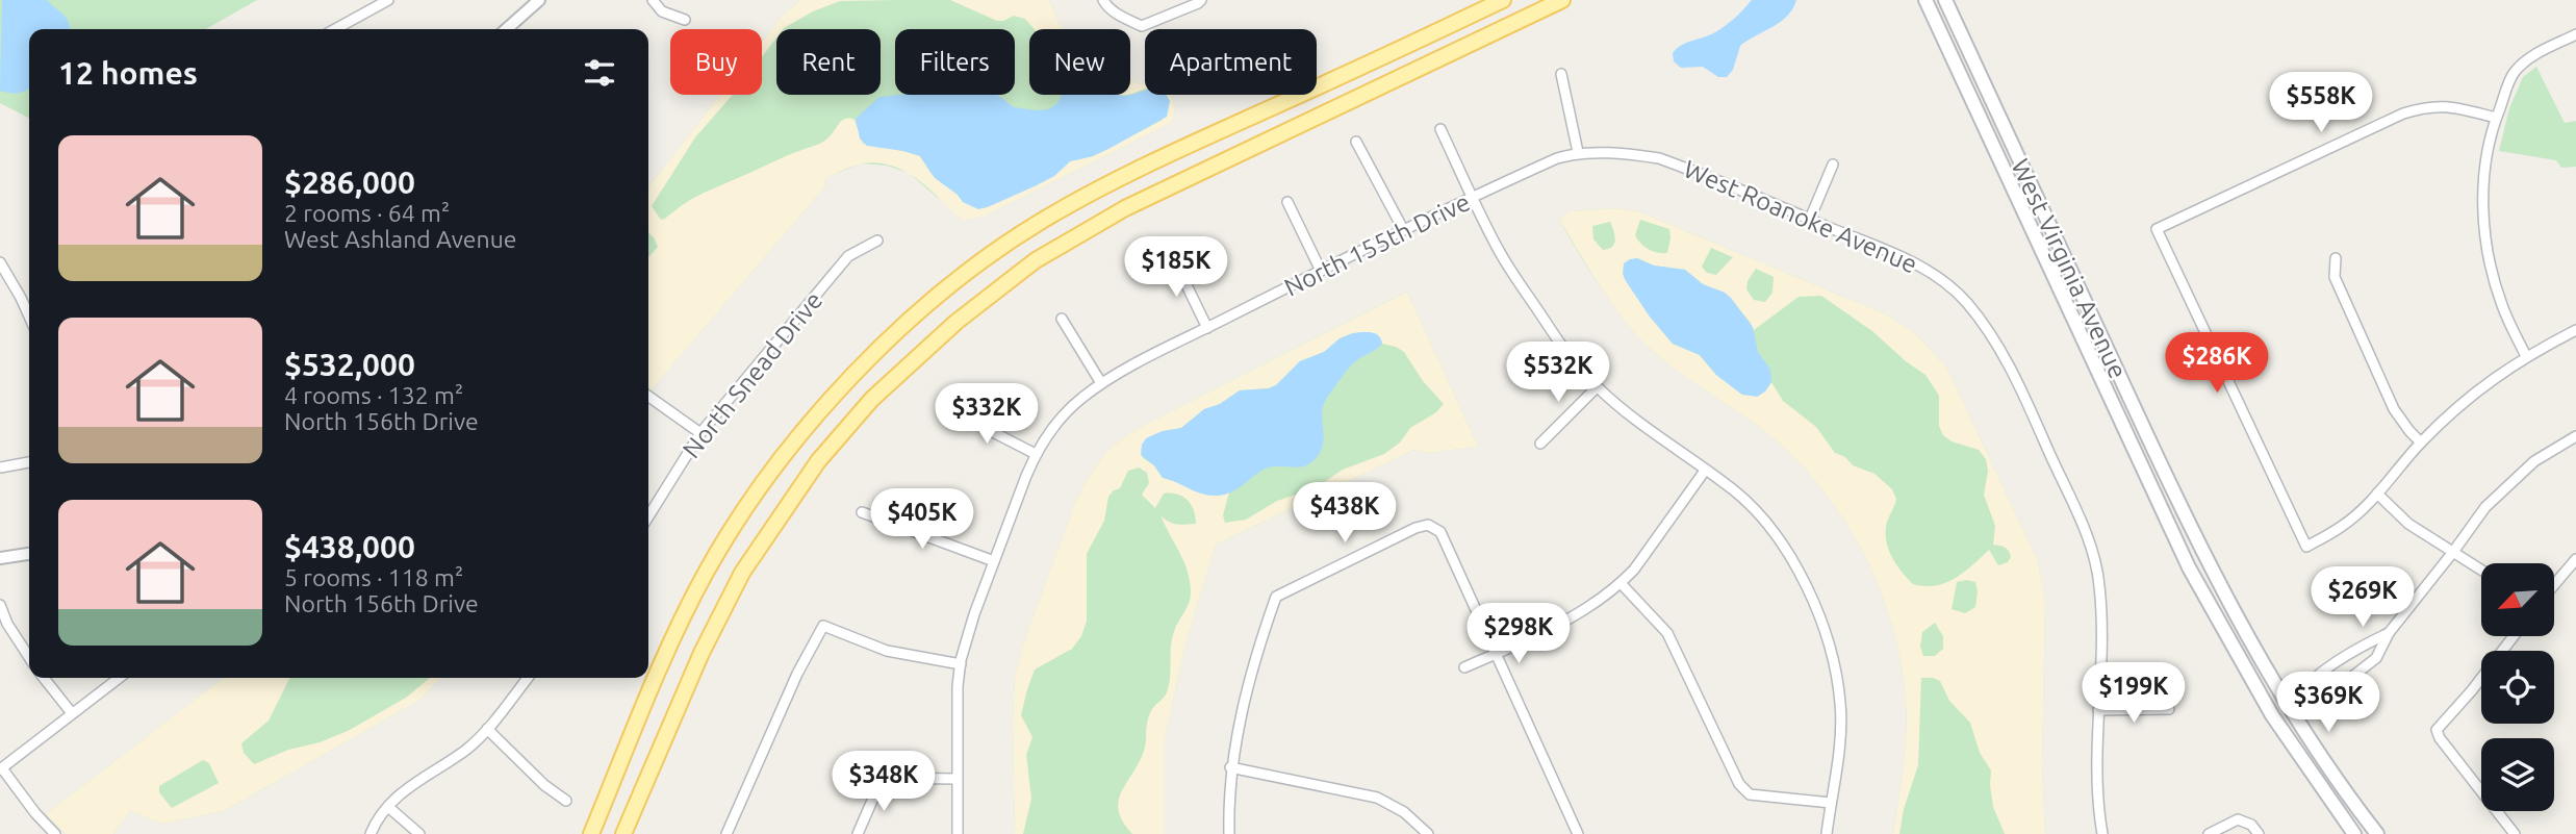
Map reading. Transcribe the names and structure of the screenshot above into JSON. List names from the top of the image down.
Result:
{
  "streets": {
    "main road": ["West Virginia Avenue"],
    "street": ["West Roanoke Avenue", "North 155th Drive", "North Snead Drive"]
  },
  "crossings": [
    ["West Roanoke Avenue", "North 155th Drive"]
  ],
  "north": "bottom left",
  "page": {
    "chip": [
      "Buy",
      "Rent",
      "Filters",
      "New",
      "Apartment"
    ],
    "heading": "12 homes",
    "price": [
      "$558K",
      "$185K",
      "$286K",
      "$532K",
      "$332K",
      "$438K",
      "$405K",
      "$269K",
      "$298K",
      "$199K",
      "$369K",
      "$348K"
    ],
    "list": [
      {
        "name": "$286,000",
        "note": "2 rooms · 64 m² · West Ashland Avenue"
      },
      {
        "name": "$532,000",
        "note": "4 rooms · 132 m² · North 156th Drive"
      },
      {
        "name": "$438,000",
        "note": "5 rooms · 118 m² · North 156th Drive"
      }
    ]
  }
}
